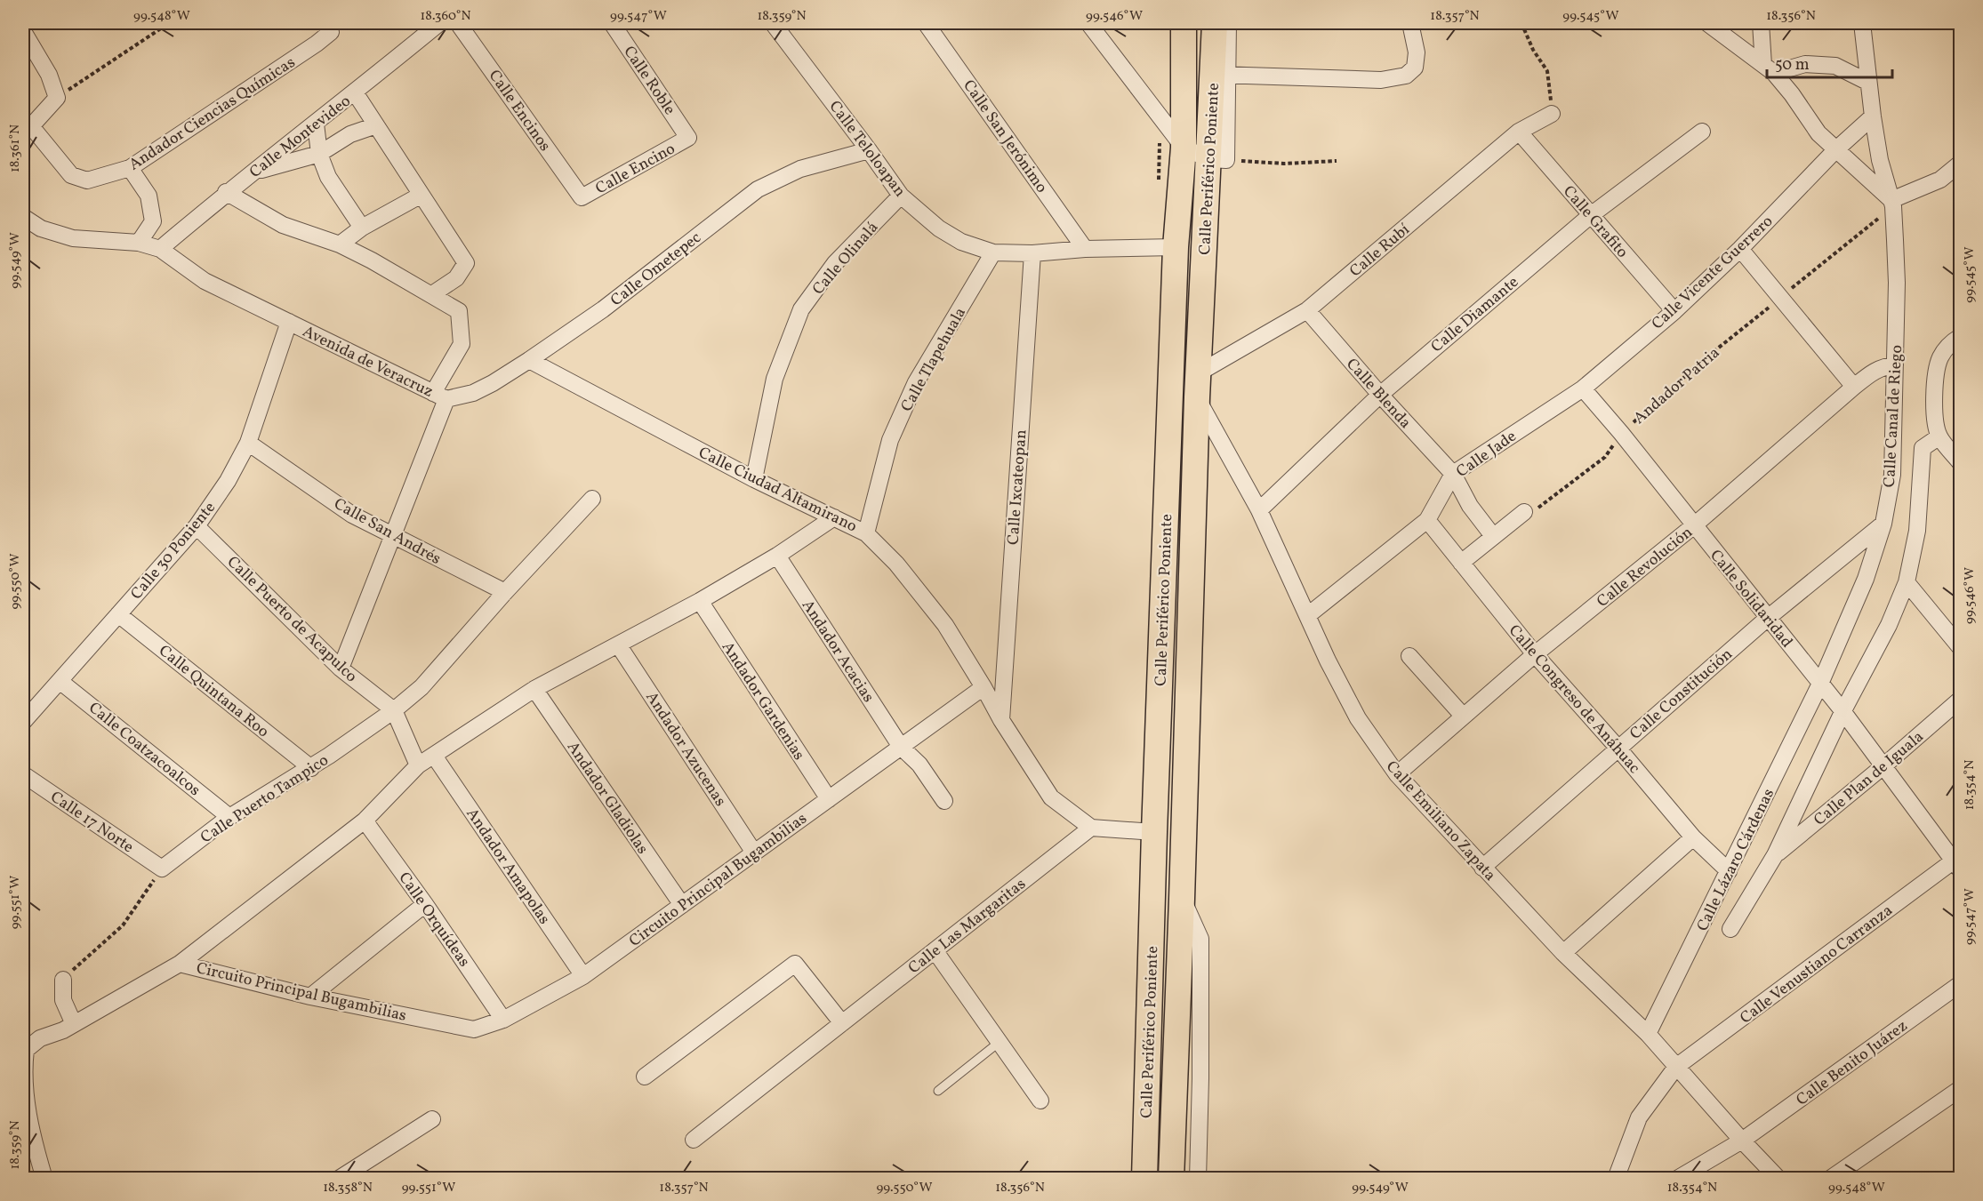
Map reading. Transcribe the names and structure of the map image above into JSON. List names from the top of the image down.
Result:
{
  "streets": {
    "main road": ["Calle Periférico Poniente"],
    "street": [
      "Calle Roble",
      "Calle Encinos",
      "Andador Ciencias Químicas",
      "Calle Montevideo",
      "Calle San Jerónimo",
      "Calle Teloloapan",
      "Calle Encino",
      "Calle Grafito",
      "Calle Rubí",
      "Calle Olinalá",
      "Calle Ometepec",
      "Calle Vicente Guerrero",
      "Calle Diamante",
      "Calle Tlapehuala",
      "Avenida de Veracruz",
      "Calle Blenda",
      "Calle Canal de Riego",
      "Calle Jade",
      "Calle Ixcateopan",
      "Calle Ciudad Altamirano",
      "Calle San Andrés",
      "Calle 30 Poniente",
      "Calle Revolución",
      "Calle Solidaridad",
      "Calle Puerto de Acapulco",
      "Andador Acacias",
      "Calle Quintana Roo",
      "Calle Constitución",
      "Calle Congreso de Anáhuac",
      "Andador Gardenias",
      "Calle Coatzacoalcos",
      "Andador Azucenas",
      "Calle Plan de Iguala",
      "Andador Gladiolas",
      "Calle Puerto Tampico",
      "Calle Emiliano Zapata",
      "Calle 17 Norte",
      "Calle Lázaro Cárdenas",
      "Andador Amapolas",
      "Circuito Principal Bugambilias",
      "Calle Orquídeas",
      "Calle Las Margaritas",
      "Calle Venustiano Carranza",
      "Calle Benito Juárez"
    ],
    "path": ["Andador Patria"]
  },
  "crossings": [
    ["Calle Roble", "Calle Encino"],
    ["Calle Encinos", "Calle Encino"],
    ["Calle Montevideo", "Avenida de Veracruz"],
    ["Calle San Jerónimo", "Calle Teloloapan"],
    ["Calle Teloloapan", "Calle Periférico Poniente"],
    ["Calle Teloloapan", "Calle Olinalá"],
    ["Calle Teloloapan", "Calle Ometepec"],
    ["Calle Teloloapan", "Calle Tlapehuala"],
    ["Calle Teloloapan", "Calle Ixcateopan"],
    ["Calle Periférico Poniente", "Calle Rubí"],
    ["Calle Periférico Poniente", "Calle Emiliano Zapata"],
    ["Calle Grafito", "Calle Rubí"],
    ["Calle Grafito", "Calle Vicente Guerrero"],
    ["Calle Grafito", "Calle Diamante"],
    ["Calle Rubí", "Calle Blenda"],
    ["Calle Rubí", "Calle Emiliano Zapata"],
    ["Calle Olinalá", "Calle Ciudad Altamirano"],
    ["Calle Ometepec", "Avenida de Veracruz"],
    ["Calle Ometepec", "Calle Ciudad Altamirano"],
    ["Calle Vicente Guerrero", "Calle Canal de Riego"],
    ["Calle Vicente Guerrero", "Calle Jade"],
    ["Calle Vicente Guerrero", "Calle Solidaridad"],
    ["Calle Diamante", "Calle Blenda"],
    ["Calle Diamante", "Calle Emiliano Zapata"],
    ["Calle Tlapehuala", "Calle Ciudad Altamirano"],
    ["Avenida de Veracruz", "Calle 30 Poniente"],
    ["Andador Patria", "Calle Canal de Riego"],
    ["Andador Patria", "Calle Solidaridad"],
    ["Calle Blenda", "Calle Jade"],
    ["Calle Canal de Riego", "Calle Revolución"],
    ["Calle Canal de Riego", "Calle Solidaridad"],
    ["Calle Canal de Riego", "Calle Constitución"],
    ["Calle Canal de Riego", "Calle Lázaro Cárdenas"],
    ["Calle Jade", "Calle Solidaridad"],
    ["Calle Jade", "Calle Congreso de Anáhuac"],
    ["Calle Jade", "Calle Emiliano Zapata"],
    ["Calle Ixcateopan", "Calle Ciudad Altamirano"],
    ["Calle Ciudad Altamirano", "Circuito Principal Bugambilias"],
    ["Calle Ciudad Altamirano", "Calle Las Margaritas"],
    ["Calle San Andrés", "Calle 30 Poniente"],
    ["Calle San Andrés", "Calle Puerto Tampico"],
    ["Calle 30 Poniente", "Calle Puerto de Acapulco"],
    ["Calle 30 Poniente", "Calle Quintana Roo"],
    ["Calle 30 Poniente", "Calle Coatzacoalcos"],
    ["Calle Revolución", "Calle Solidaridad"],
    ["Calle Revolución", "Calle Congreso de Anáhuac"],
    ["Calle Revolución", "Calle Emiliano Zapata"],
    ["Calle Solidaridad", "Calle Constitución"],
    ["Calle Solidaridad", "Calle Plan de Iguala"],
    ["Calle Solidaridad", "Calle Lázaro Cárdenas"],
    ["Calle Solidaridad", "Calle Venustiano Carranza"],
    ["Calle Puerto de Acapulco", "Calle Puerto Tampico"],
    ["Calle Puerto de Acapulco", "Circuito Principal Bugambilias"],
    ["Andador Acacias", "Circuito Principal Bugambilias"],
    ["Calle Quintana Roo", "Calle Puerto Tampico"],
    ["Calle Constitución", "Calle Congreso de Anáhuac"],
    ["Calle Constitución", "Calle Emiliano Zapata"],
    ["Calle Congreso de Anáhuac", "Calle Lázaro Cárdenas"],
    ["Andador Gardenias", "Circuito Principal Bugambilias"],
    ["Calle Coatzacoalcos", "Calle Puerto Tampico"],
    ["Andador Azucenas", "Circuito Principal Bugambilias"],
    ["Andador Gladiolas", "Circuito Principal Bugambilias"],
    ["Calle Puerto Tampico", "Calle 17 Norte"],
    ["Calle Emiliano Zapata", "Calle Lázaro Cárdenas"],
    ["Calle Emiliano Zapata", "Calle Venustiano Carranza"],
    ["Calle Emiliano Zapata", "Calle Benito Juárez"],
    ["Andador Amapolas", "Circuito Principal Bugambilias"],
    ["Circuito Principal Bugambilias", "Calle Orquídeas"]
  ],
  "scale_bar": "50 m",
  "coordinates": [
    "99.548°W",
    "18.360°N",
    "99.547°W",
    "18.359°N",
    "99.546°W",
    "18.357°N",
    "99.545°W",
    "18.356°N",
    "18.361°N",
    "99.549°W",
    "99.550°W",
    "18.354°N",
    "99.551°W",
    "18.358°N"
  ]
}
